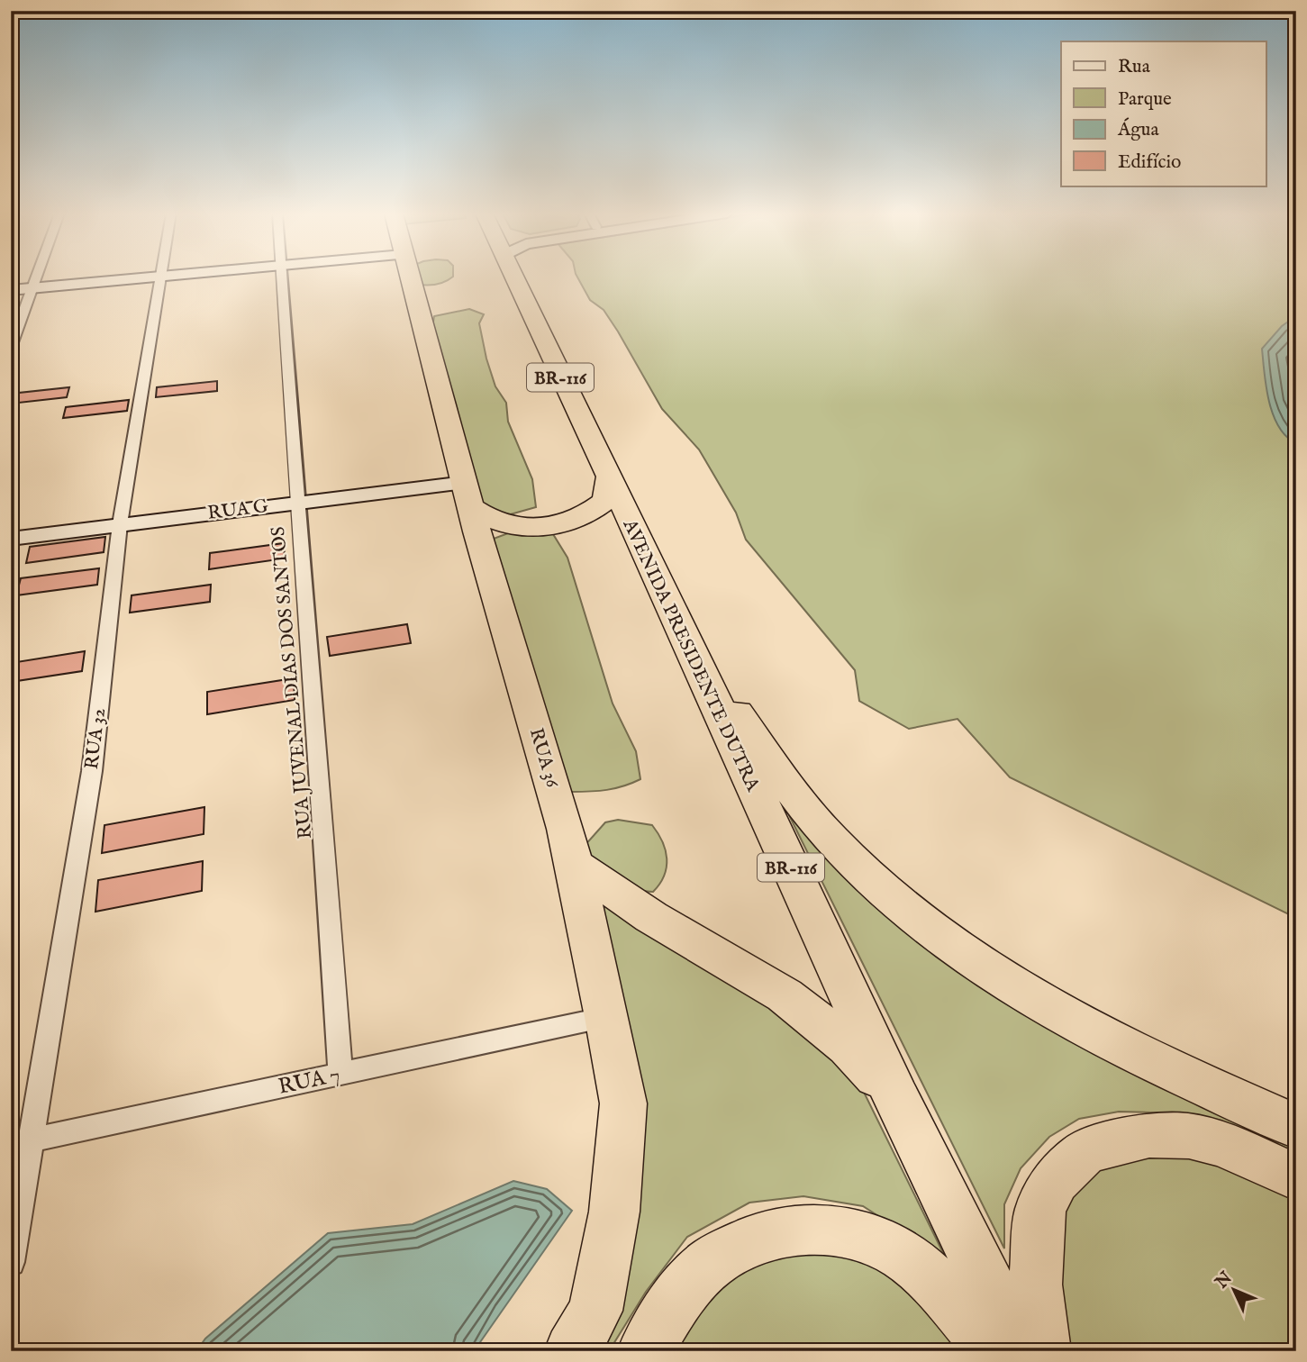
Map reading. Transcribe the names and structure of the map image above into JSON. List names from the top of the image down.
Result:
{
  "streets": {
    "highway": ["BR-116", "AVENIDA PRESIDENTE DUTRA", "RUA 36"],
    "main road": ["RUA G"],
    "street": ["RUA JUVENAL DIAS DOS SANTOS", "RUA 32", "RUA 7"]
  },
  "crossings": [
    ["BR-116", "AVENIDA PRESIDENTE DUTRA"],
    ["RUA G", "RUA JUVENAL DIAS DOS SANTOS"],
    ["RUA G", "RUA 32"],
    ["RUA G", "RUA 36"],
    ["RUA JUVENAL DIAS DOS SANTOS", "RUA 7"],
    ["RUA 32", "RUA 7"],
    ["RUA 36", "RUA 7"]
  ],
  "legend": [
    "Rua",
    "Parque",
    "Água",
    "Edifício"
  ],
  "north": "top left"
}
